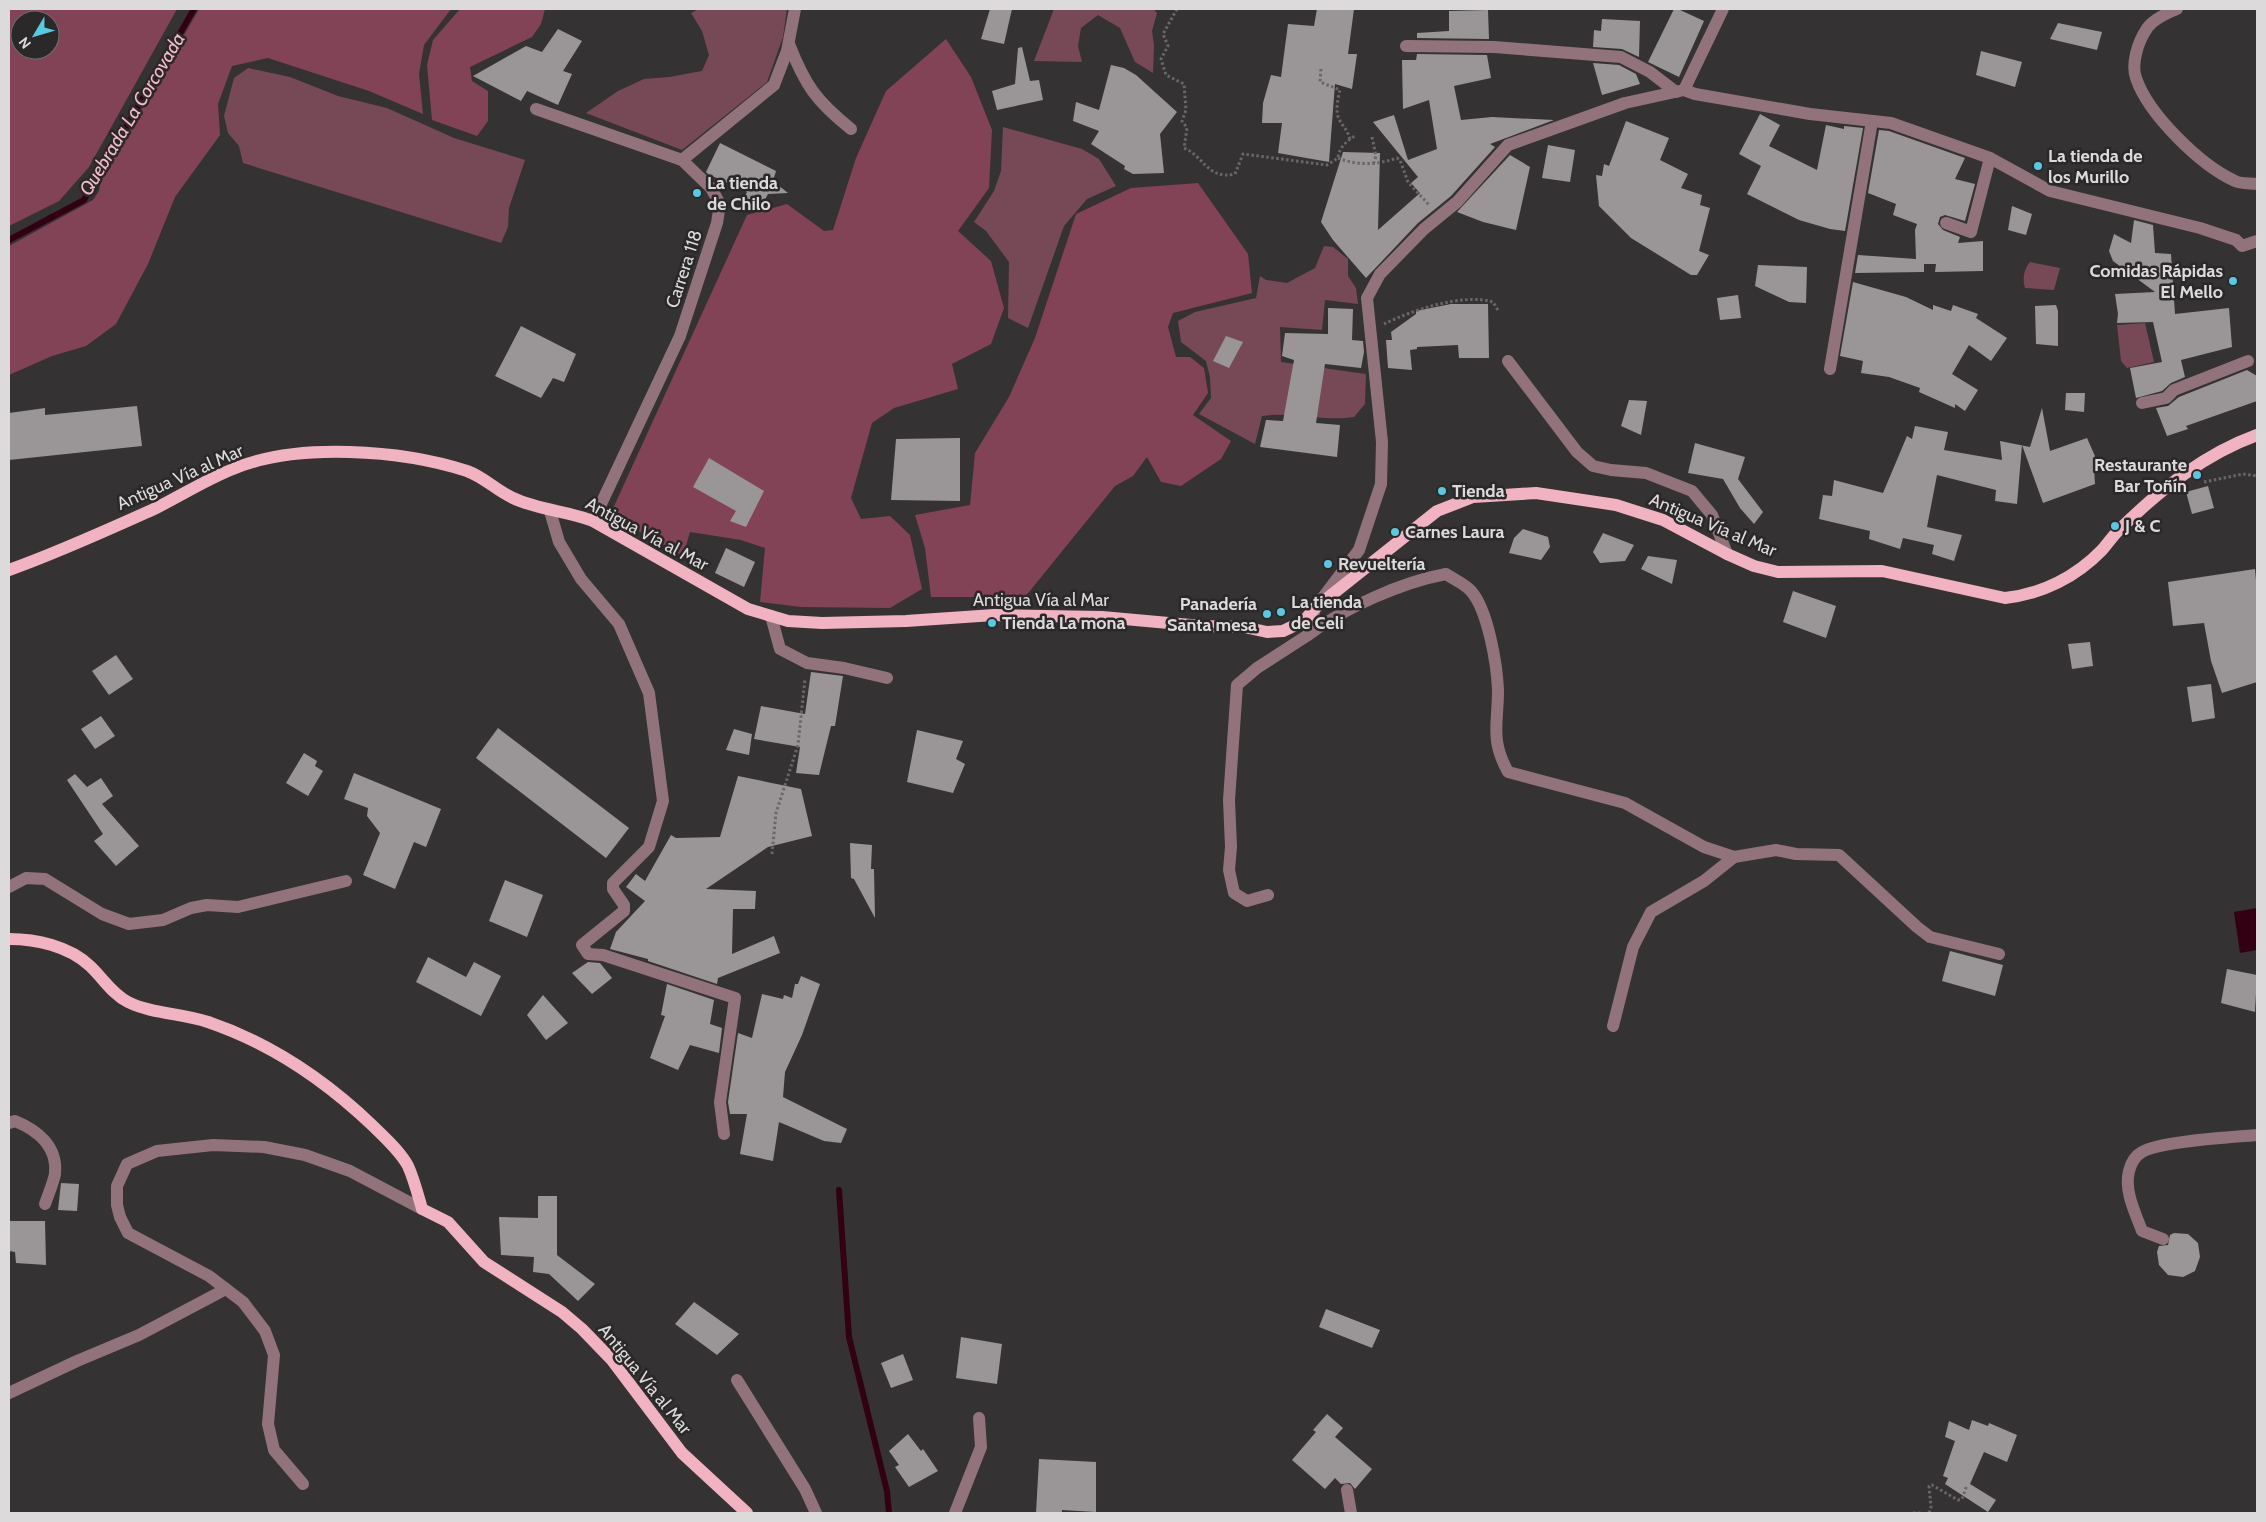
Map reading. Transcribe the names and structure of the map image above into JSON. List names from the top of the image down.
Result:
{
  "streets": {
    "main road": ["Antigua Vía al Mar"],
    "street": ["Carrera 118"]
  },
  "crossings": [
    ["Carrera 118", "Antigua Vía al Mar"]
  ],
  "water": ["Quebrada La Corcovada"],
  "places": [
    "La tienda de los Murillo",
    "La tienda de Chilo",
    "Comidas Rápidas El Mello",
    "Restaurante Bar Toñín",
    "Tienda",
    "J & C",
    "Carnes Laura",
    "Revueltería",
    "La tienda de Celi",
    "Panadería Santa mesa",
    "Tienda La mona"
  ],
  "north": "bottom left"
}
